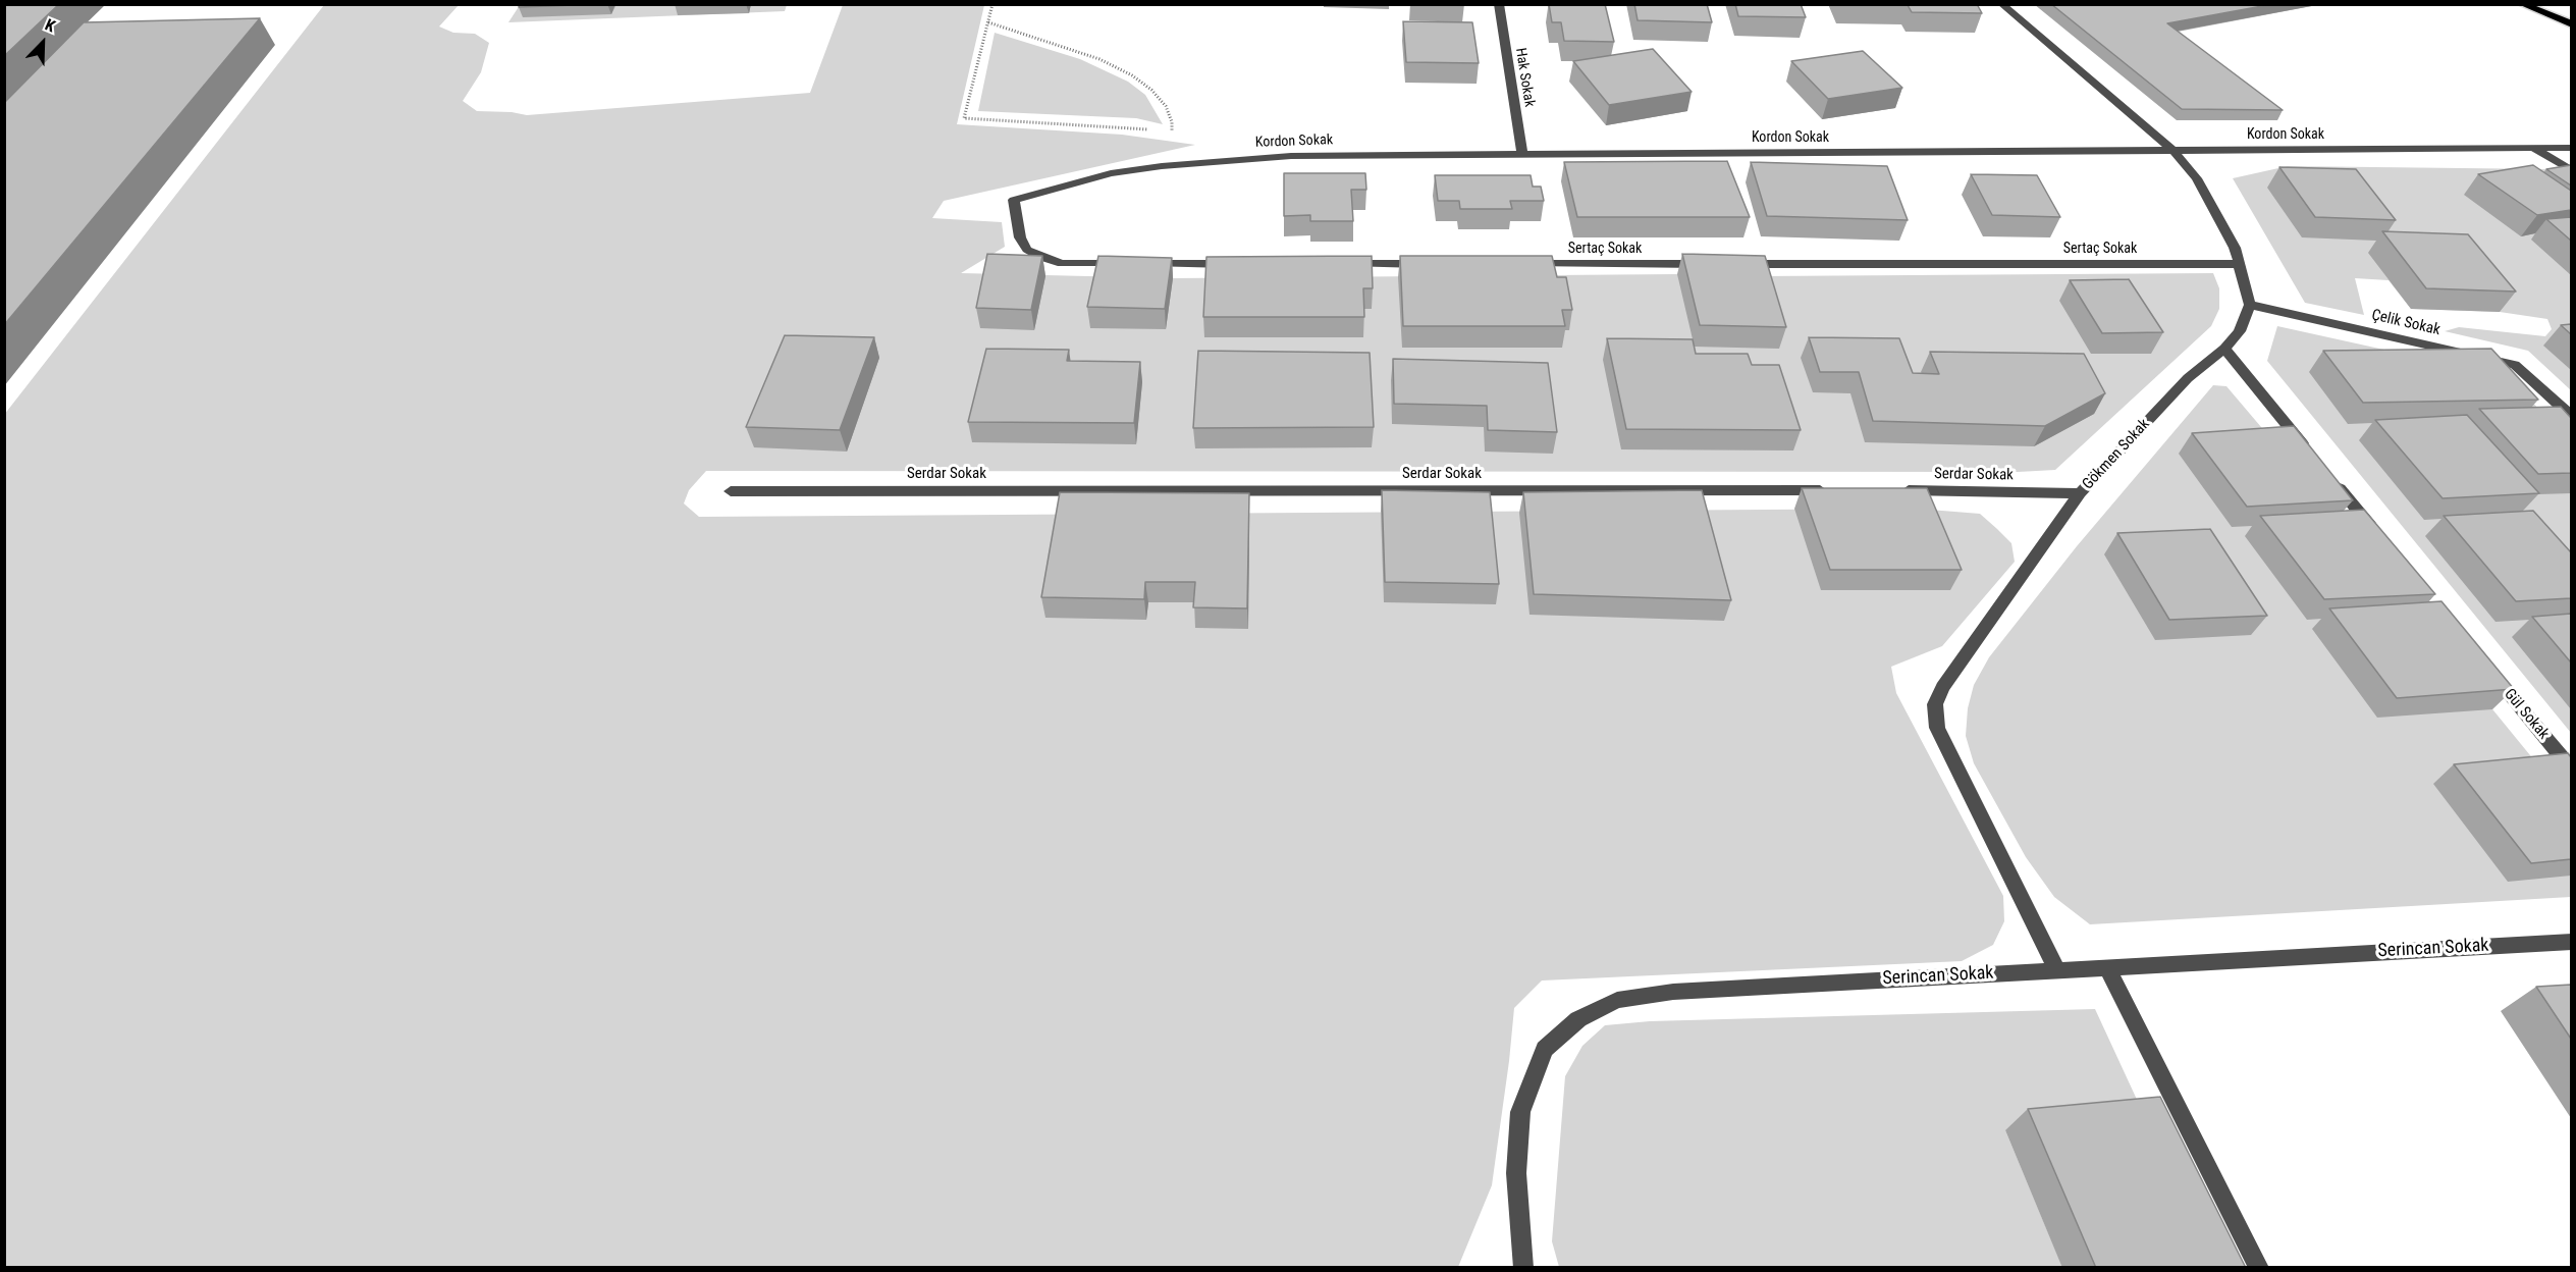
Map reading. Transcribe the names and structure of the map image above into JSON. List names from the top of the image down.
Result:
{
  "streets": {
    "street": [
      "Hak Sokak",
      "Kordon Sokak",
      "Sertaç Sokak",
      "Çelik Sokak",
      "Gökmen Sokak",
      "Serdar Sokak",
      "Gül Sokak",
      "Serincan Sokak"
    ]
  },
  "crossings": [
    ["Hak Sokak", "Kordon Sokak"],
    ["Çelik Sokak", "Gökmen Sokak"],
    ["Gökmen Sokak", "Serdar Sokak"],
    ["Gökmen Sokak", "Serincan Sokak"]
  ],
  "north": "top right"
}
